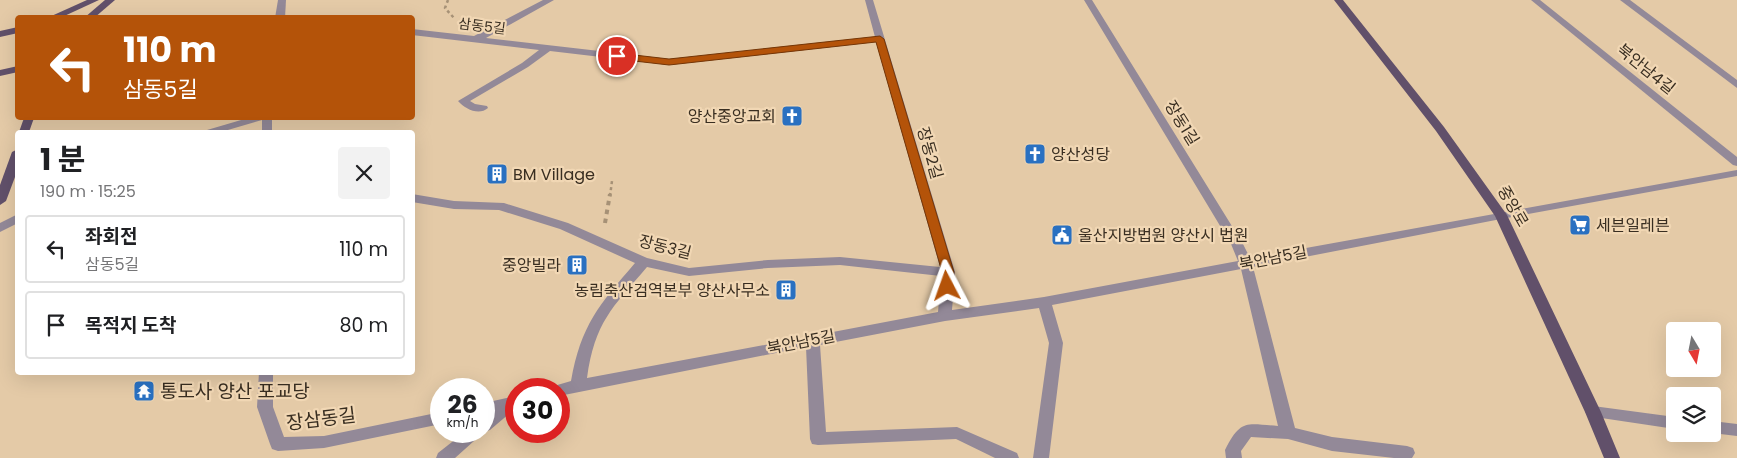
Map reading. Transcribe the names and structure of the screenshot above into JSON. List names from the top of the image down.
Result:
{
  "streets": {
    "main road": ["중앙로"],
    "street": [
      "삼동5길",
      "북안남4길",
      "장동1길",
      "장동2길",
      "장동3길",
      "북안남5길",
      "장삼동길"
    ]
  },
  "crossings": [
    ["삼동5길", "장동2길"],
    ["장동1길", "북안남5길"],
    ["장동2길", "장동3길"],
    ["장동2길", "북안남5길"],
    ["중앙로", "북안남5길"]
  ],
  "places": {
    "church": ["양산중앙교회", "양산성당"],
    "building": ["BM Village", "중앙빌라", "농림축산검역본부 양산사무소"],
    "supermarket": ["세븐일레븐"],
    "public building": ["울산지방법원 양산시 법원"],
    "temple": ["통도사 양산 포교당"]
  },
  "north": "bottom",
  "page": {
    "turn": ["110 m", "삼동5길"],
    "heading": ["1 분", "190 m · 15:25"],
    "list": [
      {
        "name": "좌회전",
        "note": "삼동5길",
        "value": "110 m"
      },
      {
        "name": "목적지 도착",
        "value": "80 m"
      }
    ],
    "speed": "26 km/h",
    "limit": "30"
  }
}
